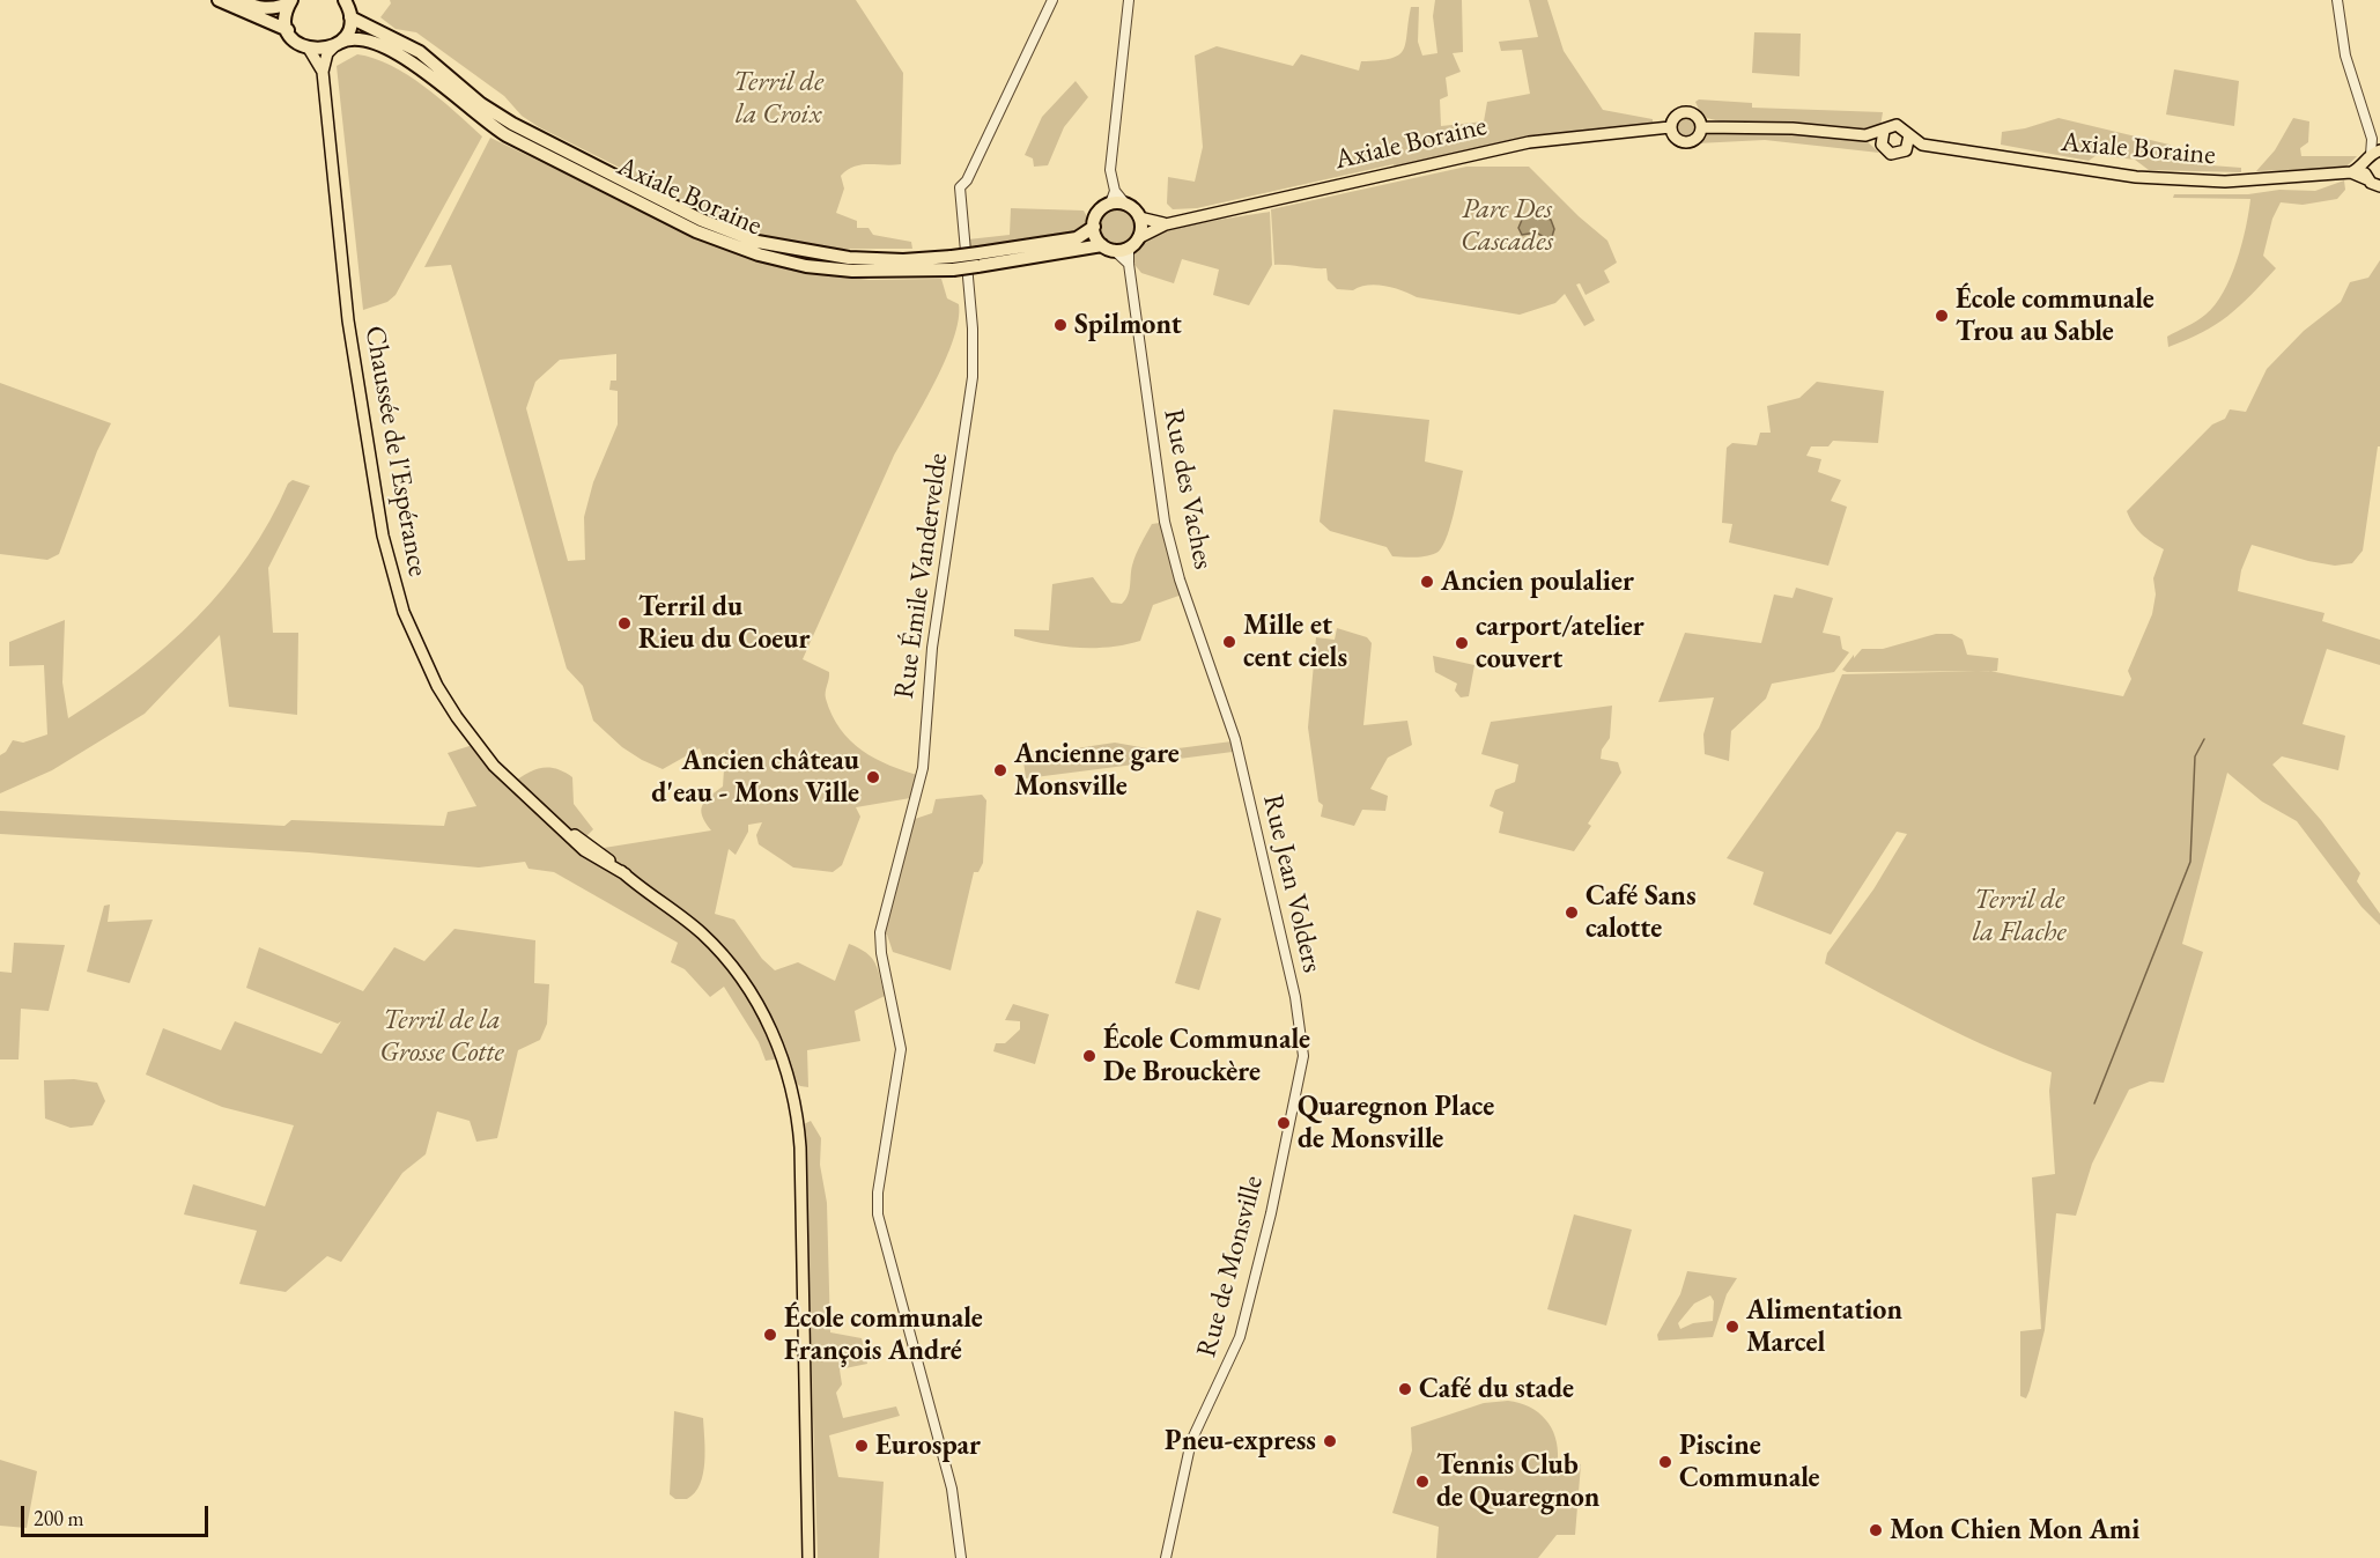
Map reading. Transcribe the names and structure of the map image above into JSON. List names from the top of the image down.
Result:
{
  "streets": {
    "highway": ["Axiale Boraine"],
    "main road": ["Chaussée de l'Espérance"],
    "street": [
      "Rue des Vaches",
      "Rue Émile Vandervelde",
      "Rue Jean Volders",
      "Rue de Monsville"
    ]
  },
  "crossings": [
    ["Axiale Boraine", "Rue des Vaches"],
    ["Rue des Vaches", "Rue Jean Volders"],
    ["Rue Jean Volders", "Rue de Monsville"]
  ],
  "parks": [
    "Terril de la Croix",
    "Parc Des Cascades",
    "Terril de la Flache",
    "Terril de la Grosse Cotte"
  ],
  "places": [
    "École communale Trou au Sable",
    "Spilmont",
    "Ancien poulalier",
    "Terril du Rieu du Coeur",
    "Mille et cent ciels",
    "carport/atelier couvert",
    "Ancienne gare Monsville",
    "Ancien château d'eau - Mons Ville",
    "Café Sans calotte",
    "École Communale De Brouckère",
    "Quaregnon Place de Monsville",
    "Alimentation Marcel",
    "École communale François André",
    "Café du stade",
    "Pneu-express",
    "Eurospar",
    "Piscine Communale",
    "Tennis Club de Quaregnon",
    "Mon Chien Mon Ami"
  ],
  "scale_bar": "200 m"
}
